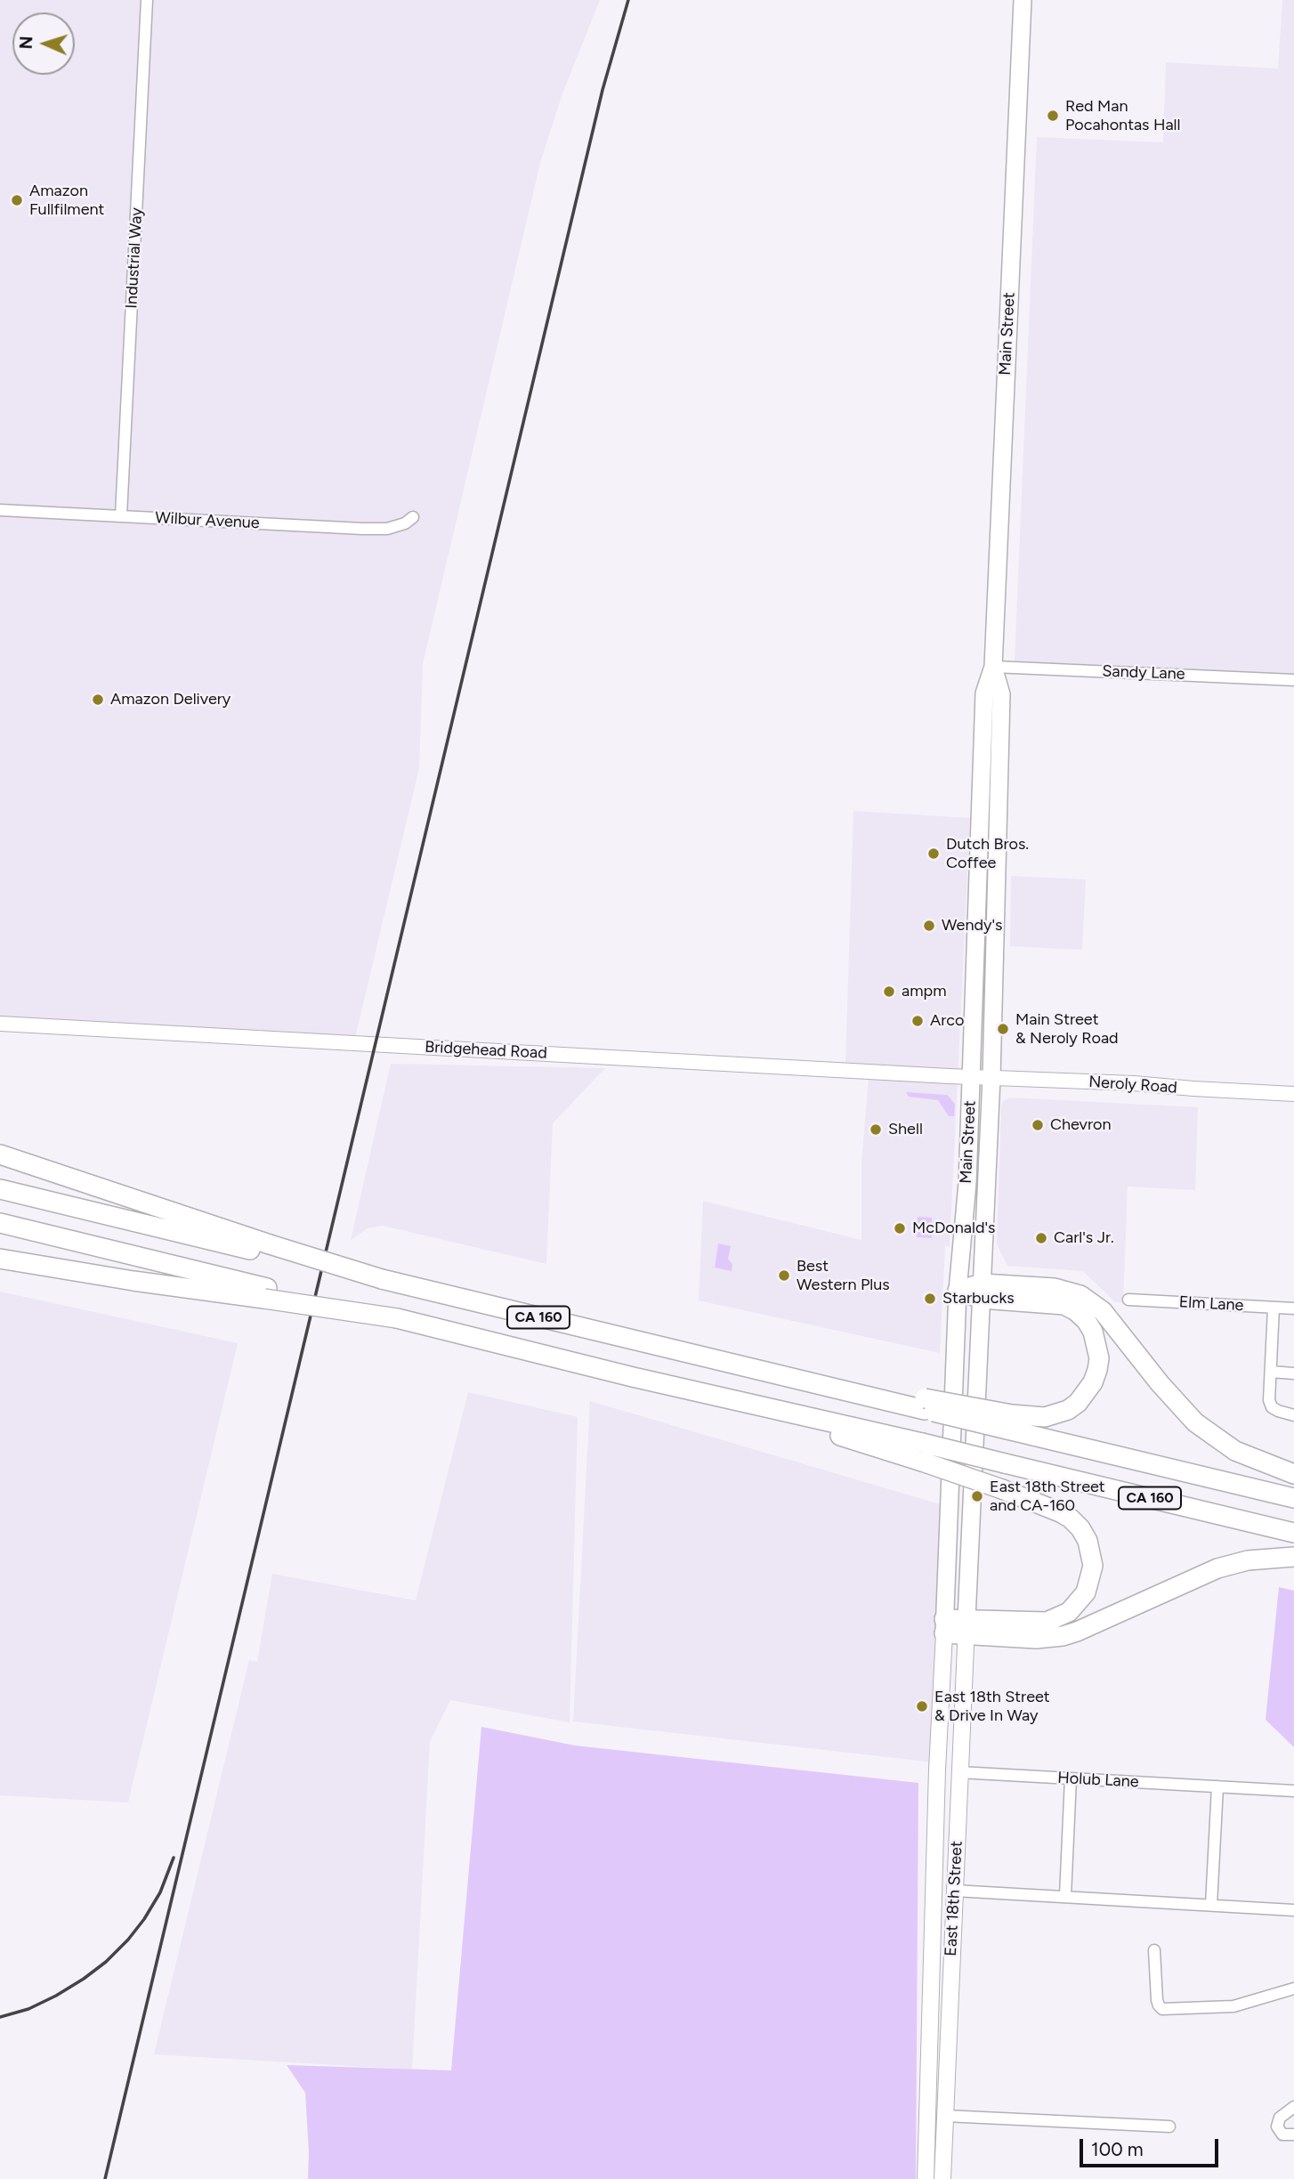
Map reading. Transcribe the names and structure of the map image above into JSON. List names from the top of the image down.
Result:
{
  "streets": {
    "highway": ["CA 160"],
    "main road": ["Main Street", "East 18th Street"],
    "street": [
      "Industrial Way",
      "Wilbur Avenue",
      "Sandy Lane",
      "Bridgehead Road",
      "Neroly Road",
      "Elm Lane",
      "Holub Lane"
    ]
  },
  "crossings": [
    ["Industrial Way", "Wilbur Avenue"],
    ["Main Street", "Sandy Lane"],
    ["Main Street", "Bridgehead Road"],
    ["Main Street", "Neroly Road"],
    ["Main Street", "East 18th Street"],
    ["Bridgehead Road", "Neroly Road"],
    ["Holub Lane", "East 18th Street"]
  ],
  "places": [
    "Red Man Pocahontas Hall",
    "Amazon Fullfilment",
    "Amazon Delivery",
    "Dutch Bros. Coffee",
    "Wendy's",
    "ampm",
    "Arco",
    "Main Street & Neroly Road",
    "Chevron",
    "Shell",
    "McDonald's",
    "Carl's Jr.",
    "Best Western Plus",
    "Starbucks",
    "East 18th Street and CA-160",
    "East 18th Street & Drive In Way"
  ],
  "scale_bar": "100 m",
  "north": "left"
}
